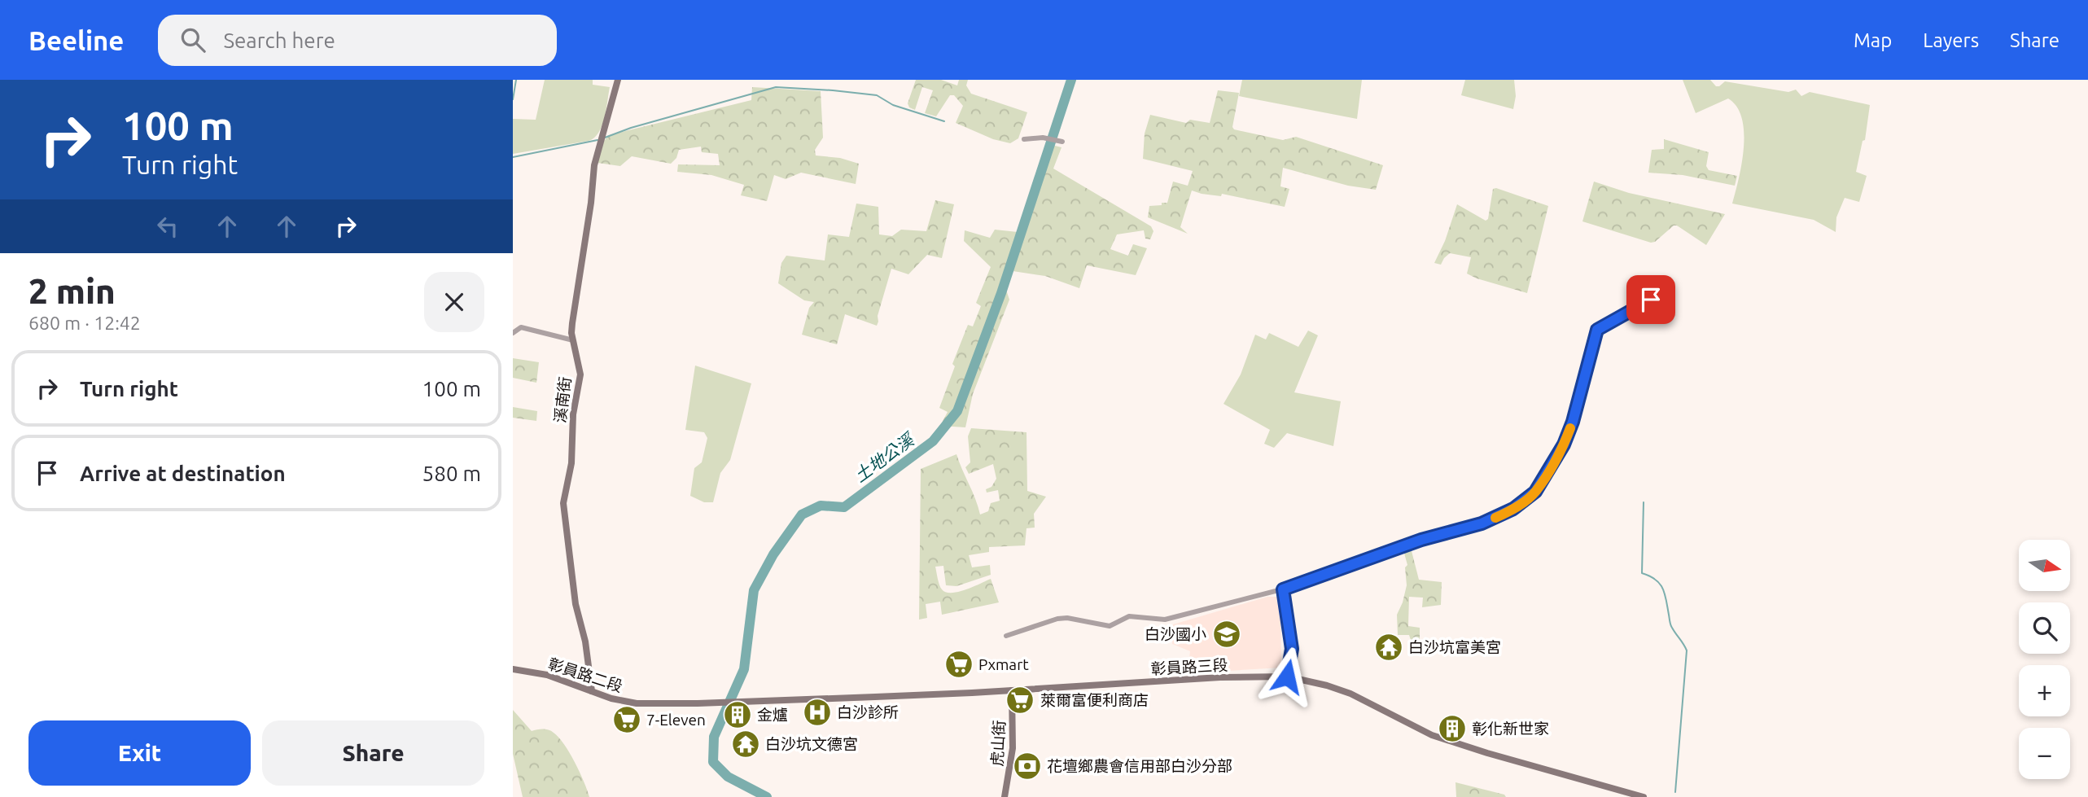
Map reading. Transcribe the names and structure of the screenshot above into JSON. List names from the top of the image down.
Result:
{
  "streets": {
    "main road": [
      "溪南街",
      "彰員路三段",
      "彰員路二段",
      "虎山街"
    ]
  },
  "crossings": [
    ["溪南街", "彰員路二段"],
    ["彰員路三段", "彰員路二段"],
    ["彰員路三段", "虎山街"]
  ],
  "water": ["土地公溪"],
  "places": {
    "school or university": ["白沙國小"],
    "temple": ["白沙坑富美宮", "白沙坑文德宮"],
    "supermarket": ["Pxmart", "萊爾富便利商店", "7-Eleven"],
    "hospital": ["白沙診所"],
    "building": ["金爐", "彰化新世家"],
    "bank": ["花壇鄉農會信用部白沙分部"]
  },
  "north": "right",
  "page": {
    "header": "Beeline",
    "search": "Search here",
    "nav": ["Map", "Layers", "Share"],
    "turn": ["100 m", "Turn right"],
    "heading": ["2 min", "680 m · 12:42"],
    "list": [
      {
        "name": "Turn right",
        "value": "100 m"
      },
      {
        "name": "Arrive at destination",
        "value": "580 m"
      }
    ],
    "map_buttons": ["+", "−"],
    "buttons": ["Exit", "Share"]
  }
}
